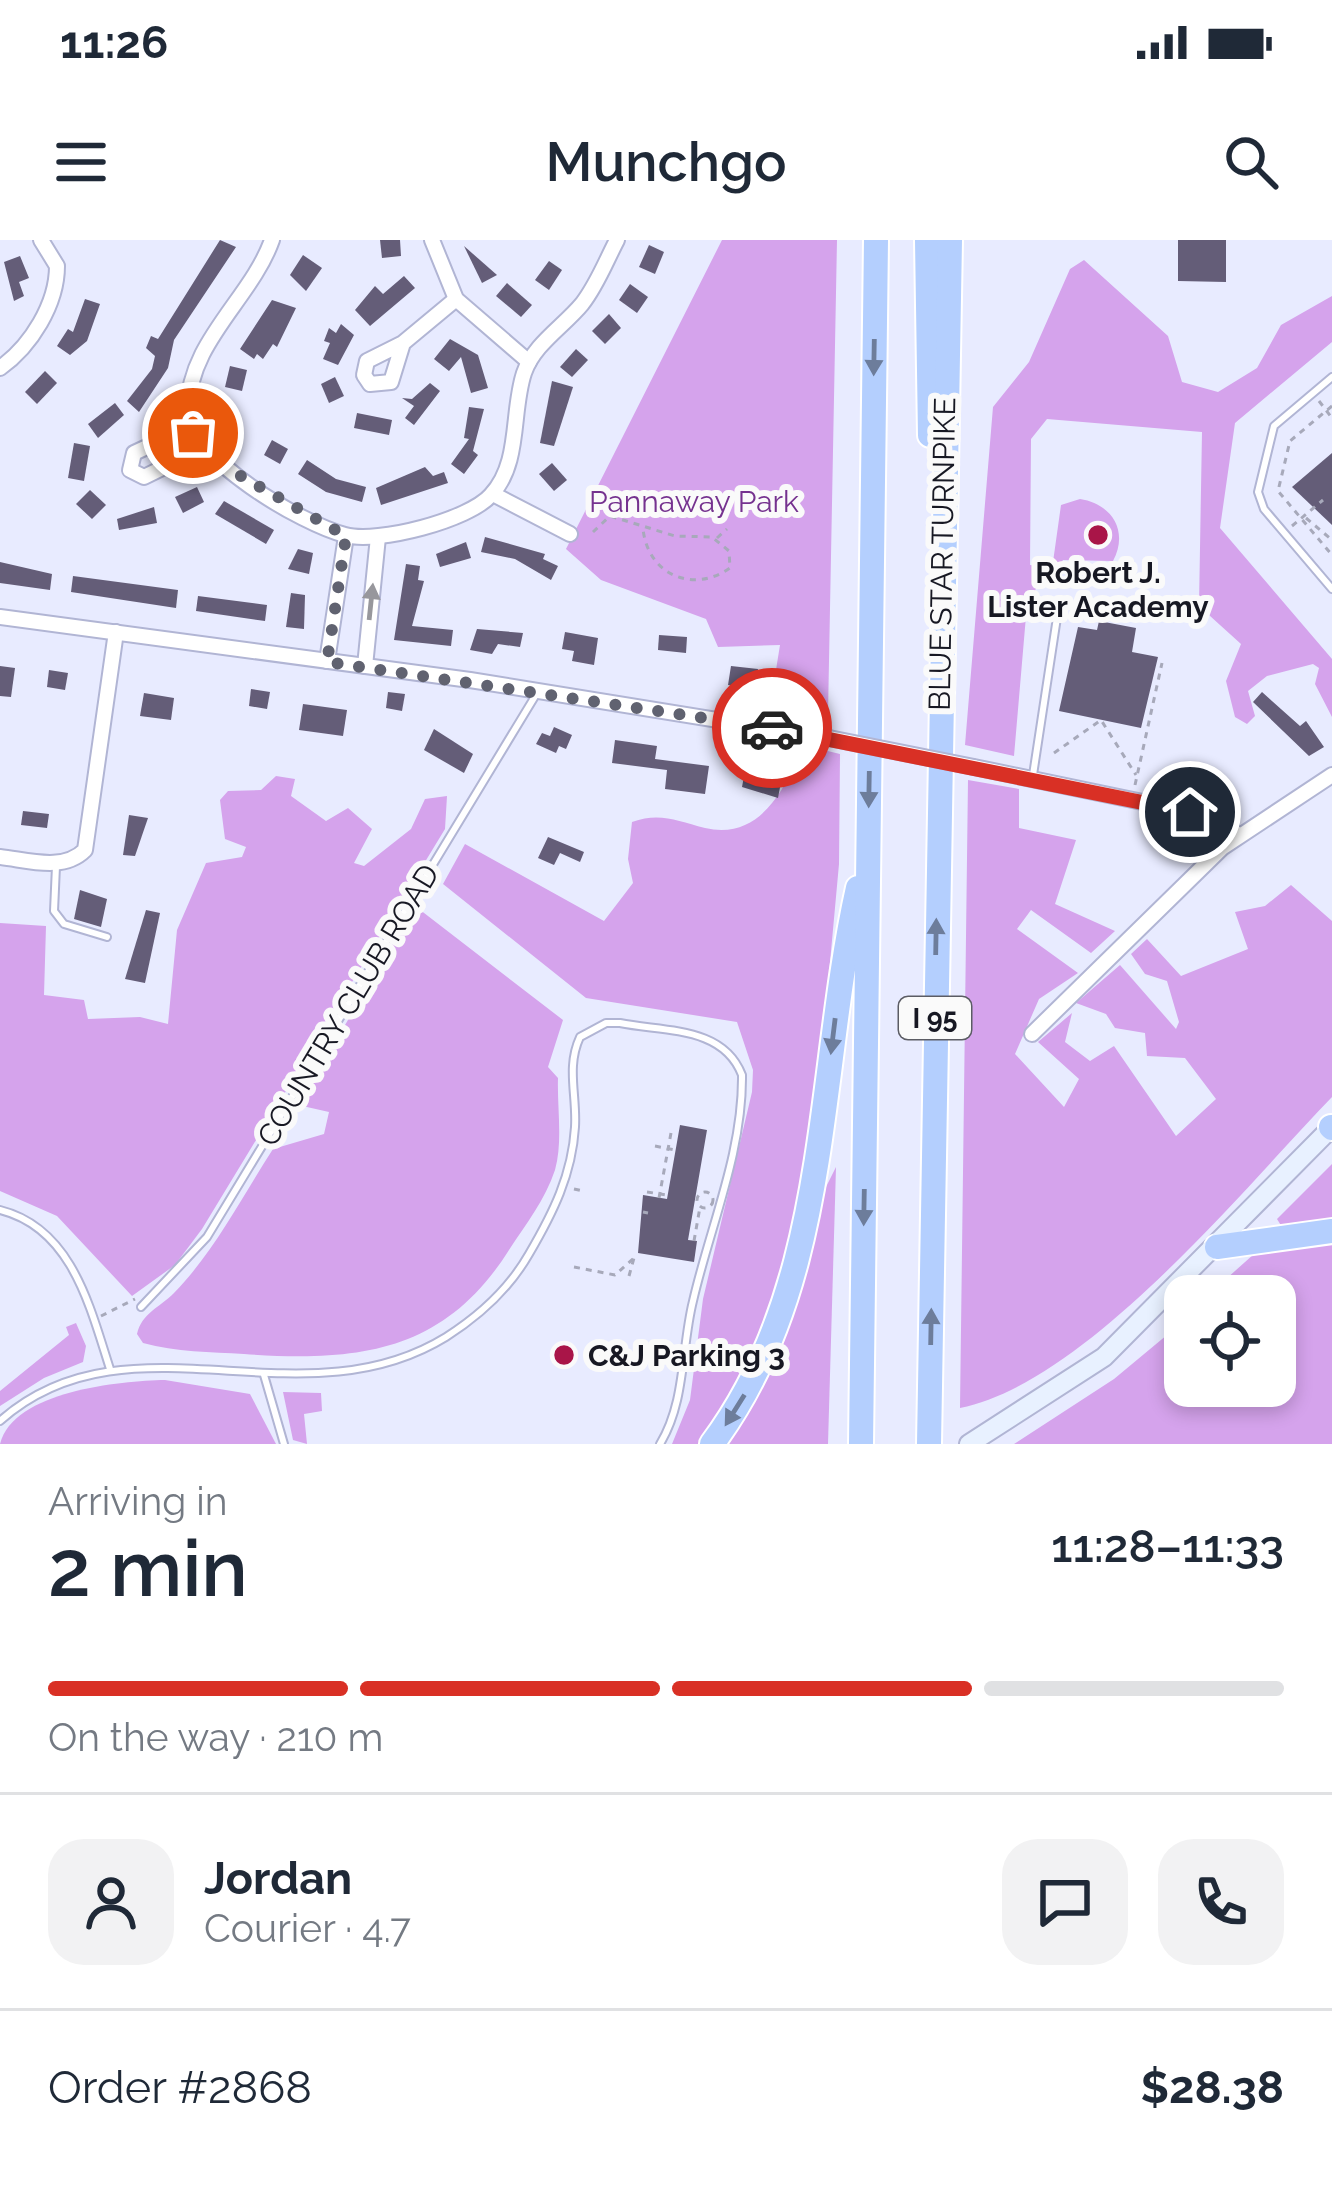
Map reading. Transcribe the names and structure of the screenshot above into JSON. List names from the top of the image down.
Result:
{
  "streets": {
    "highway": ["BLUE STAR TURNPIKE", "I 95"],
    "lane": ["COUNTRY CLUB ROAD"]
  },
  "parks": ["Pannaway Park"],
  "places": ["Robert J. Lister Academy", "C&J Parking 3"],
  "page": {
    "status": "11:26",
    "header": "Munchgo",
    "heading": ["2 min", "Arriving in", "11:28–11:33"],
    "panel": [
      "Jordan",
      "Courier · 4.7",
      "Order #2868",
      "$28.38"
    ],
    "bar": "On the way · 210 m"
  }
}
